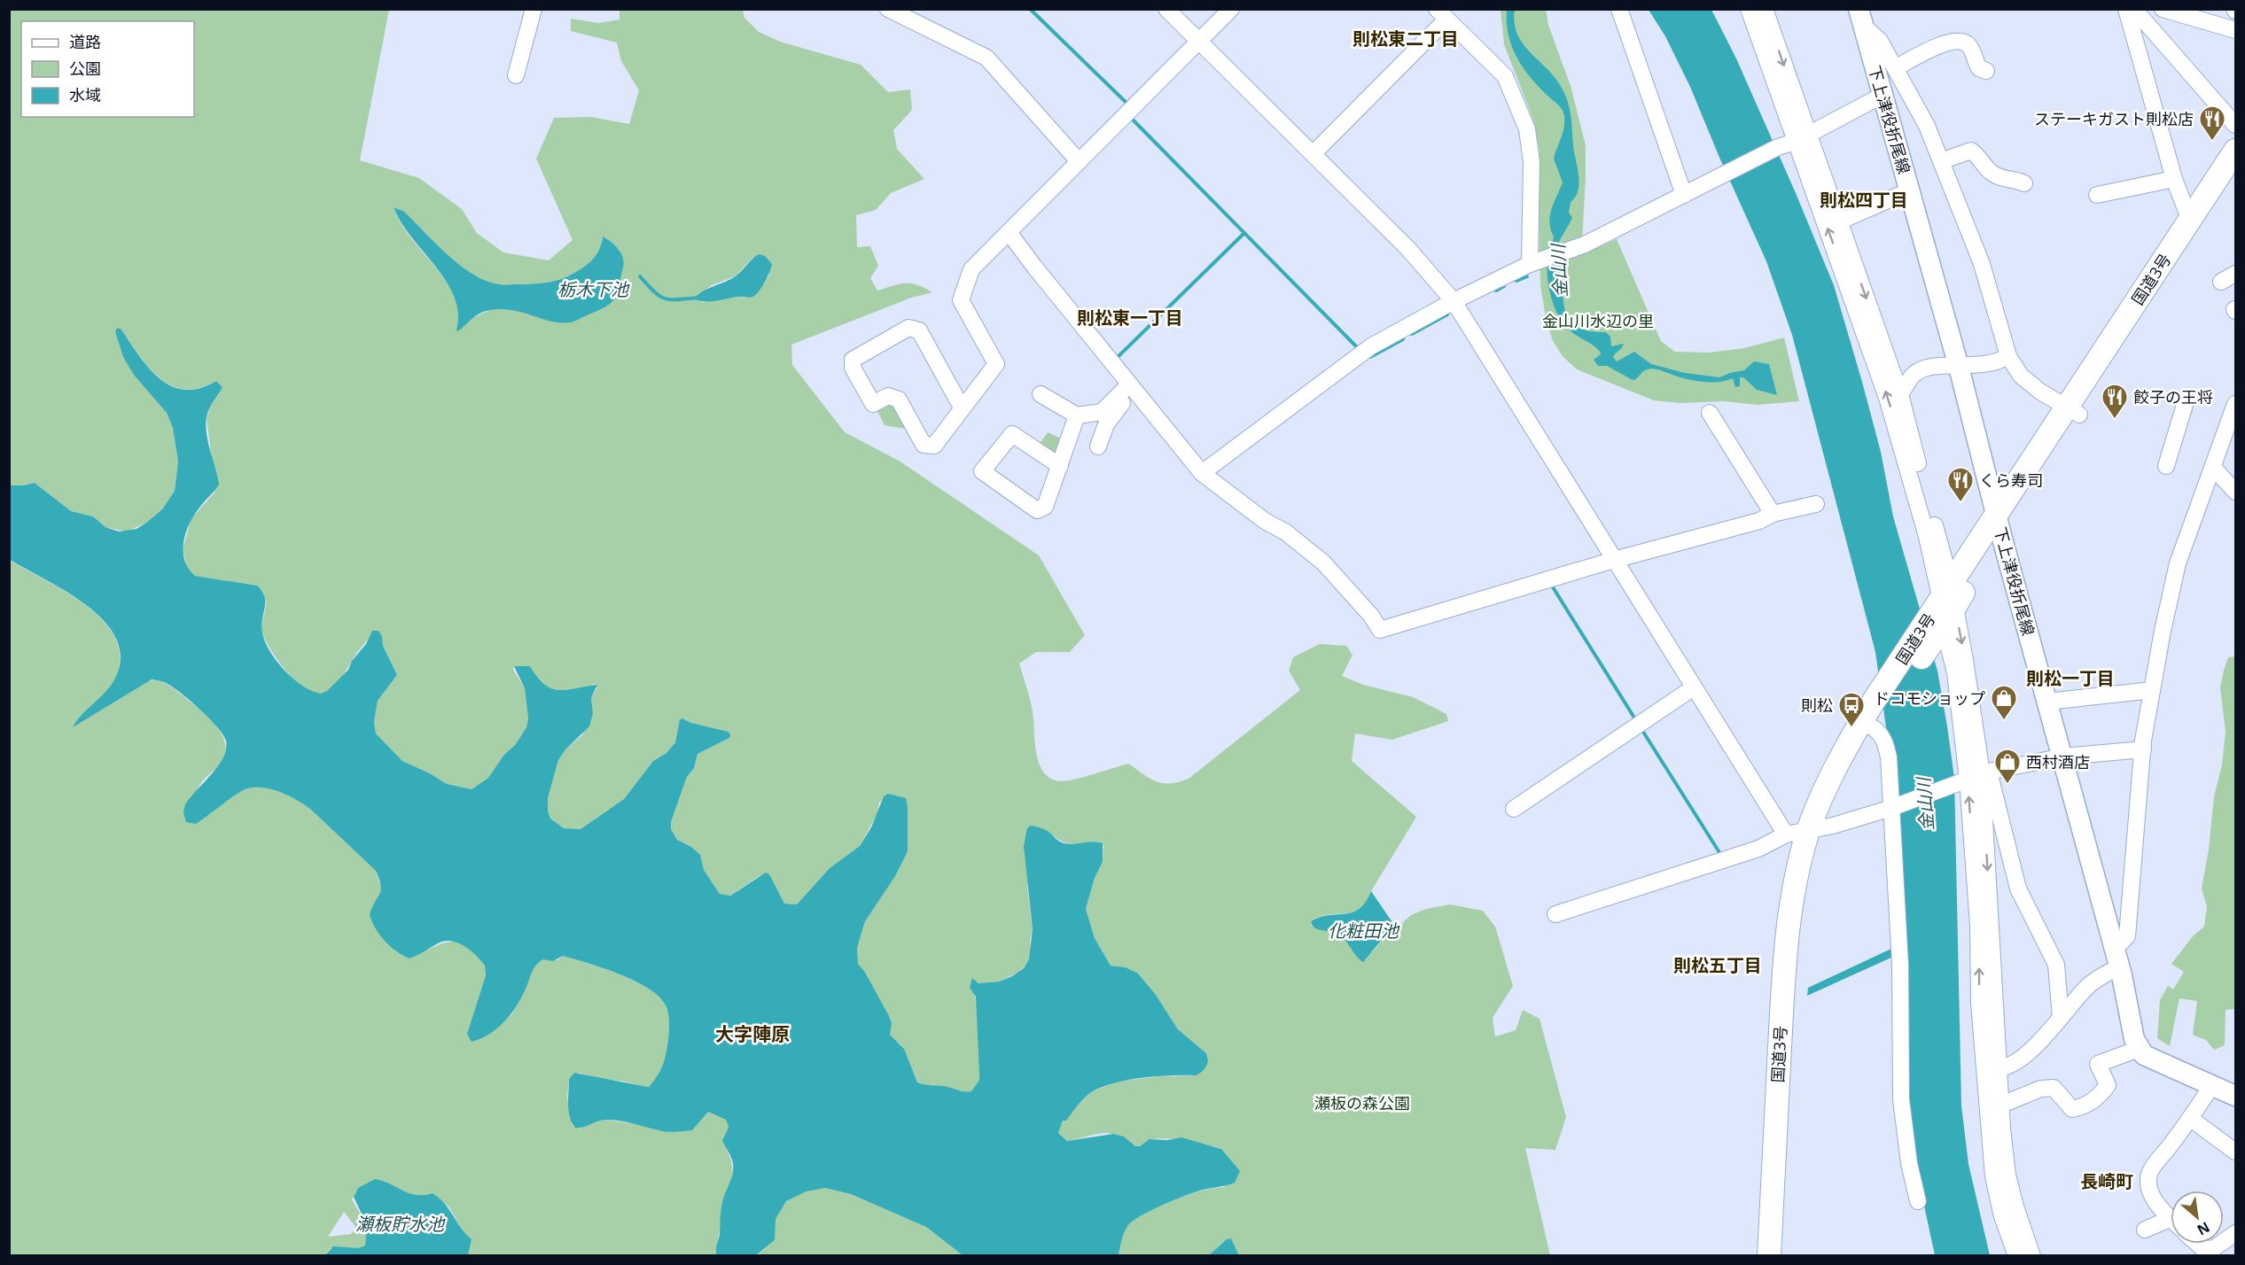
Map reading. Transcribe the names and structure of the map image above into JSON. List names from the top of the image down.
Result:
{
  "streets": {
    "highway": ["国道3号"],
    "main road": ["下上津役折尾線"]
  },
  "crossings": [
    ["下上津役折尾線", "国道3号"]
  ],
  "districts": [
    "則松東二丁目",
    "則松四丁目",
    "則松東一丁目",
    "則松一丁目",
    "則松五丁目",
    "大字陣原",
    "長崎町"
  ],
  "water": [
    "金山川",
    "栃木下池",
    "化粧田池",
    "瀬板貯水池"
  ],
  "parks": ["金山川水辺の里", "瀬板の森公園"],
  "places": {
    "restaurant": ["ステーキガスト則松店", "餃子の王将", "くら寿司"],
    "shop": ["ドコモショップ", "西村酒店"],
    "bus stop": ["則松"]
  },
  "legend": ["道路", "公園", "水域"],
  "north": "bottom right"
}
